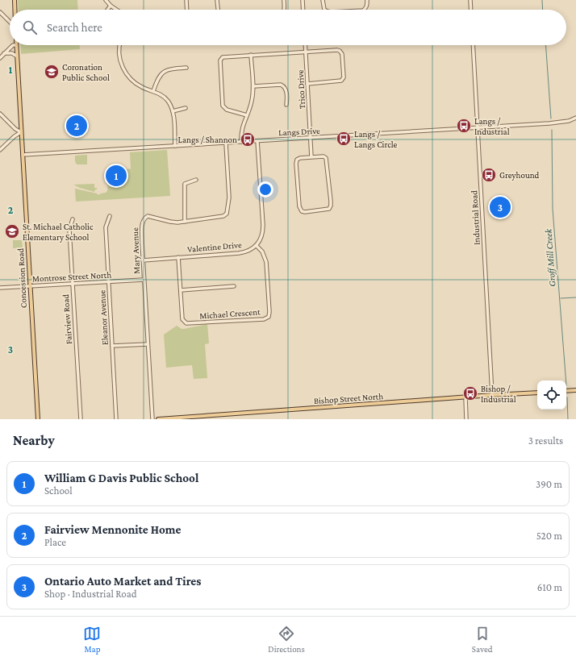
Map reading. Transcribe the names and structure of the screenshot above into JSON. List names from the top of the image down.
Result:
{
  "streets": {
    "main road": ["Concession Road", "Bishop Street North"],
    "street": [
      "Trico Drive",
      "Langs Drive",
      "Industrial Road",
      "Valentine Drive",
      "Mary Avenue",
      "Montrose Street North",
      "Michael Crescent",
      "Eleanor Avenue",
      "Fairview Road"
    ]
  },
  "crossings": [
    ["Trico Drive", "Langs Drive"],
    ["Langs Drive", "Industrial Road"],
    ["Langs Drive", "Mary Avenue"],
    ["Langs Drive", "Concession Road"],
    ["Industrial Road", "Bishop Street North"],
    ["Valentine Drive", "Mary Avenue"],
    ["Valentine Drive", "Michael Crescent"],
    ["Mary Avenue", "Montrose Street North"],
    ["Montrose Street North", "Concession Road"],
    ["Montrose Street North", "Eleanor Avenue"],
    ["Montrose Street North", "Fairview Road"]
  ],
  "water": ["Groff Mill Creek"],
  "places": {
    "school or university": ["Coronation Public School", "St. Michael Catholic Elementary School"],
    "bus stop": [
      "Langs / Industrial",
      "Langs / Langs Circle",
      "Langs / Shannon",
      "Greyhound",
      "Bishop / Industrial"
    ]
  },
  "page": {
    "search": "Search here",
    "pins": ["2", "1", "3"],
    "heading": ["Nearby", "3 results"],
    "list": [
      {
        "mark": "1",
        "name": "William G Davis Public School",
        "note": "School",
        "value": "390 m"
      },
      {
        "mark": "2",
        "name": "Fairview Mennonite Home",
        "note": "Place",
        "value": "520 m"
      },
      {
        "mark": "3",
        "name": "Ontario Auto Market and Tires",
        "note": "Shop · Industrial Road",
        "value": "610 m"
      }
    ],
    "nav": ["Map", "Directions", "Saved"]
  },
  "grid": {
    "rows": ["1", "2", "3"]
  }
}
